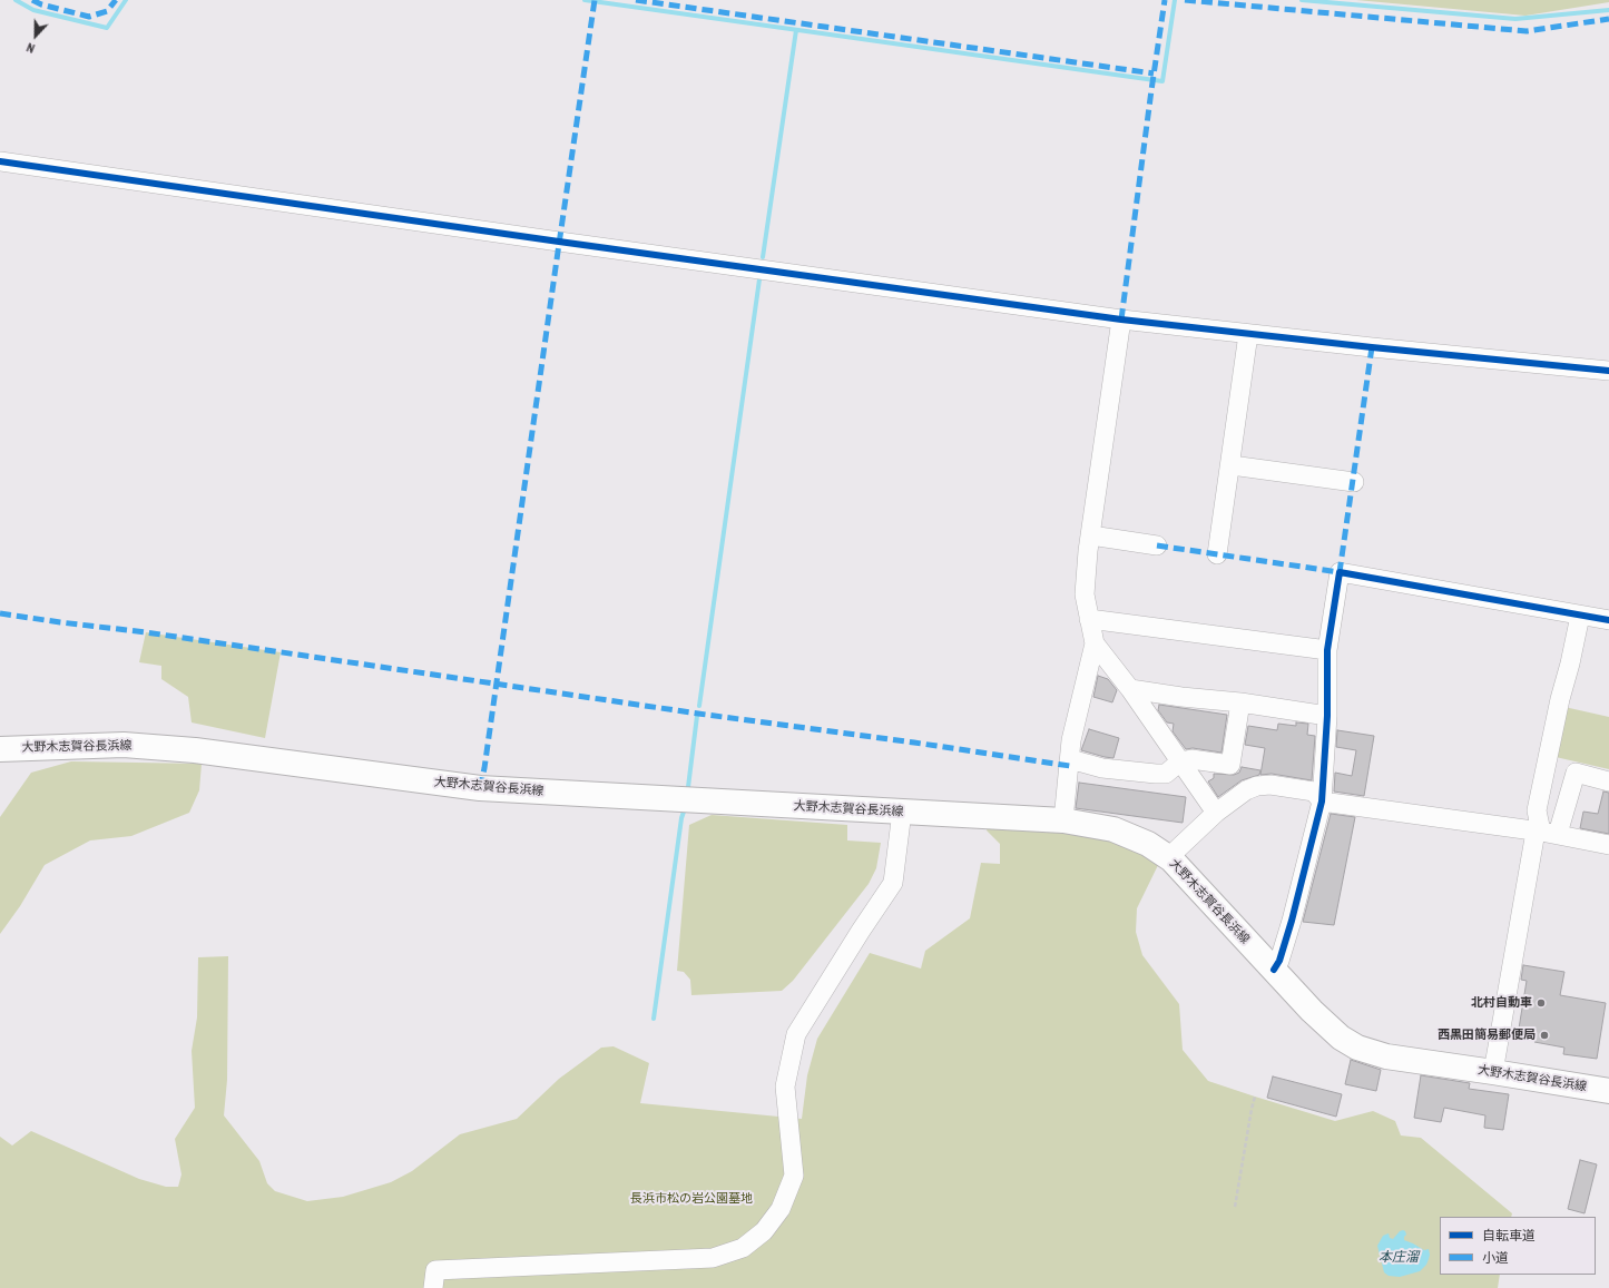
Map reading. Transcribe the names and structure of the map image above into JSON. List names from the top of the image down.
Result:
{
  "streets": {
    "main road": ["大野木志賀谷長浜線"]
  },
  "water": ["本庄溜"],
  "parks": ["長浜市松の岩公園墓地"],
  "places": ["北村自動車", "西黒田簡易郵便局"],
  "legend": ["自転車道", "小道"],
  "north": "bottom"
}
